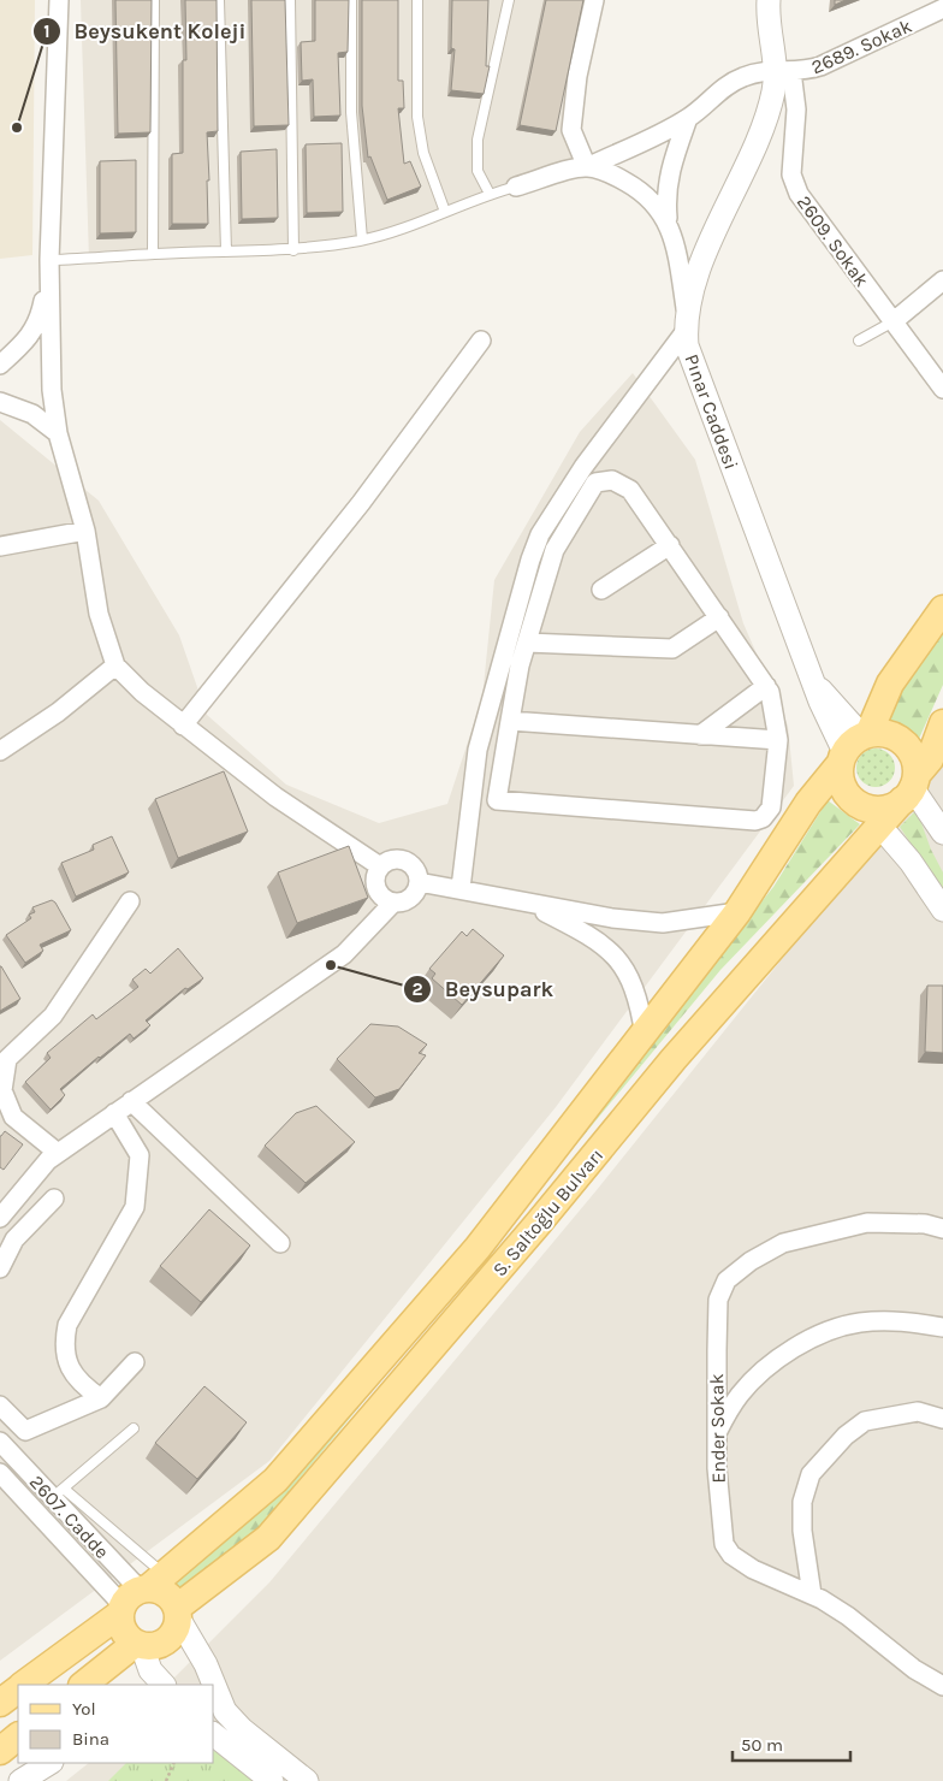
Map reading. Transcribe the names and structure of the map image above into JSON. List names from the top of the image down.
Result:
{
  "streets": {
    "main road": ["S. Saltoğlu Bulvarı"],
    "street": [
      "2689. Sokak",
      "2609. Sokak",
      "Pınar Caddesi",
      "Ender Sokak",
      "2607. Cadde"
    ]
  },
  "crossings": [
    ["2689. Sokak", "2609. Sokak"],
    ["2689. Sokak", "Pınar Caddesi"],
    ["2609. Sokak", "Pınar Caddesi"],
    ["Pınar Caddesi", "S. Saltoğlu Bulvarı"],
    ["S. Saltoğlu Bulvarı", "2607. Cadde"]
  ],
  "places": ["Beysukent Koleji", "Beysupark"],
  "legend": ["Yol", "Bina"],
  "scale_bar": "50 m"
}
